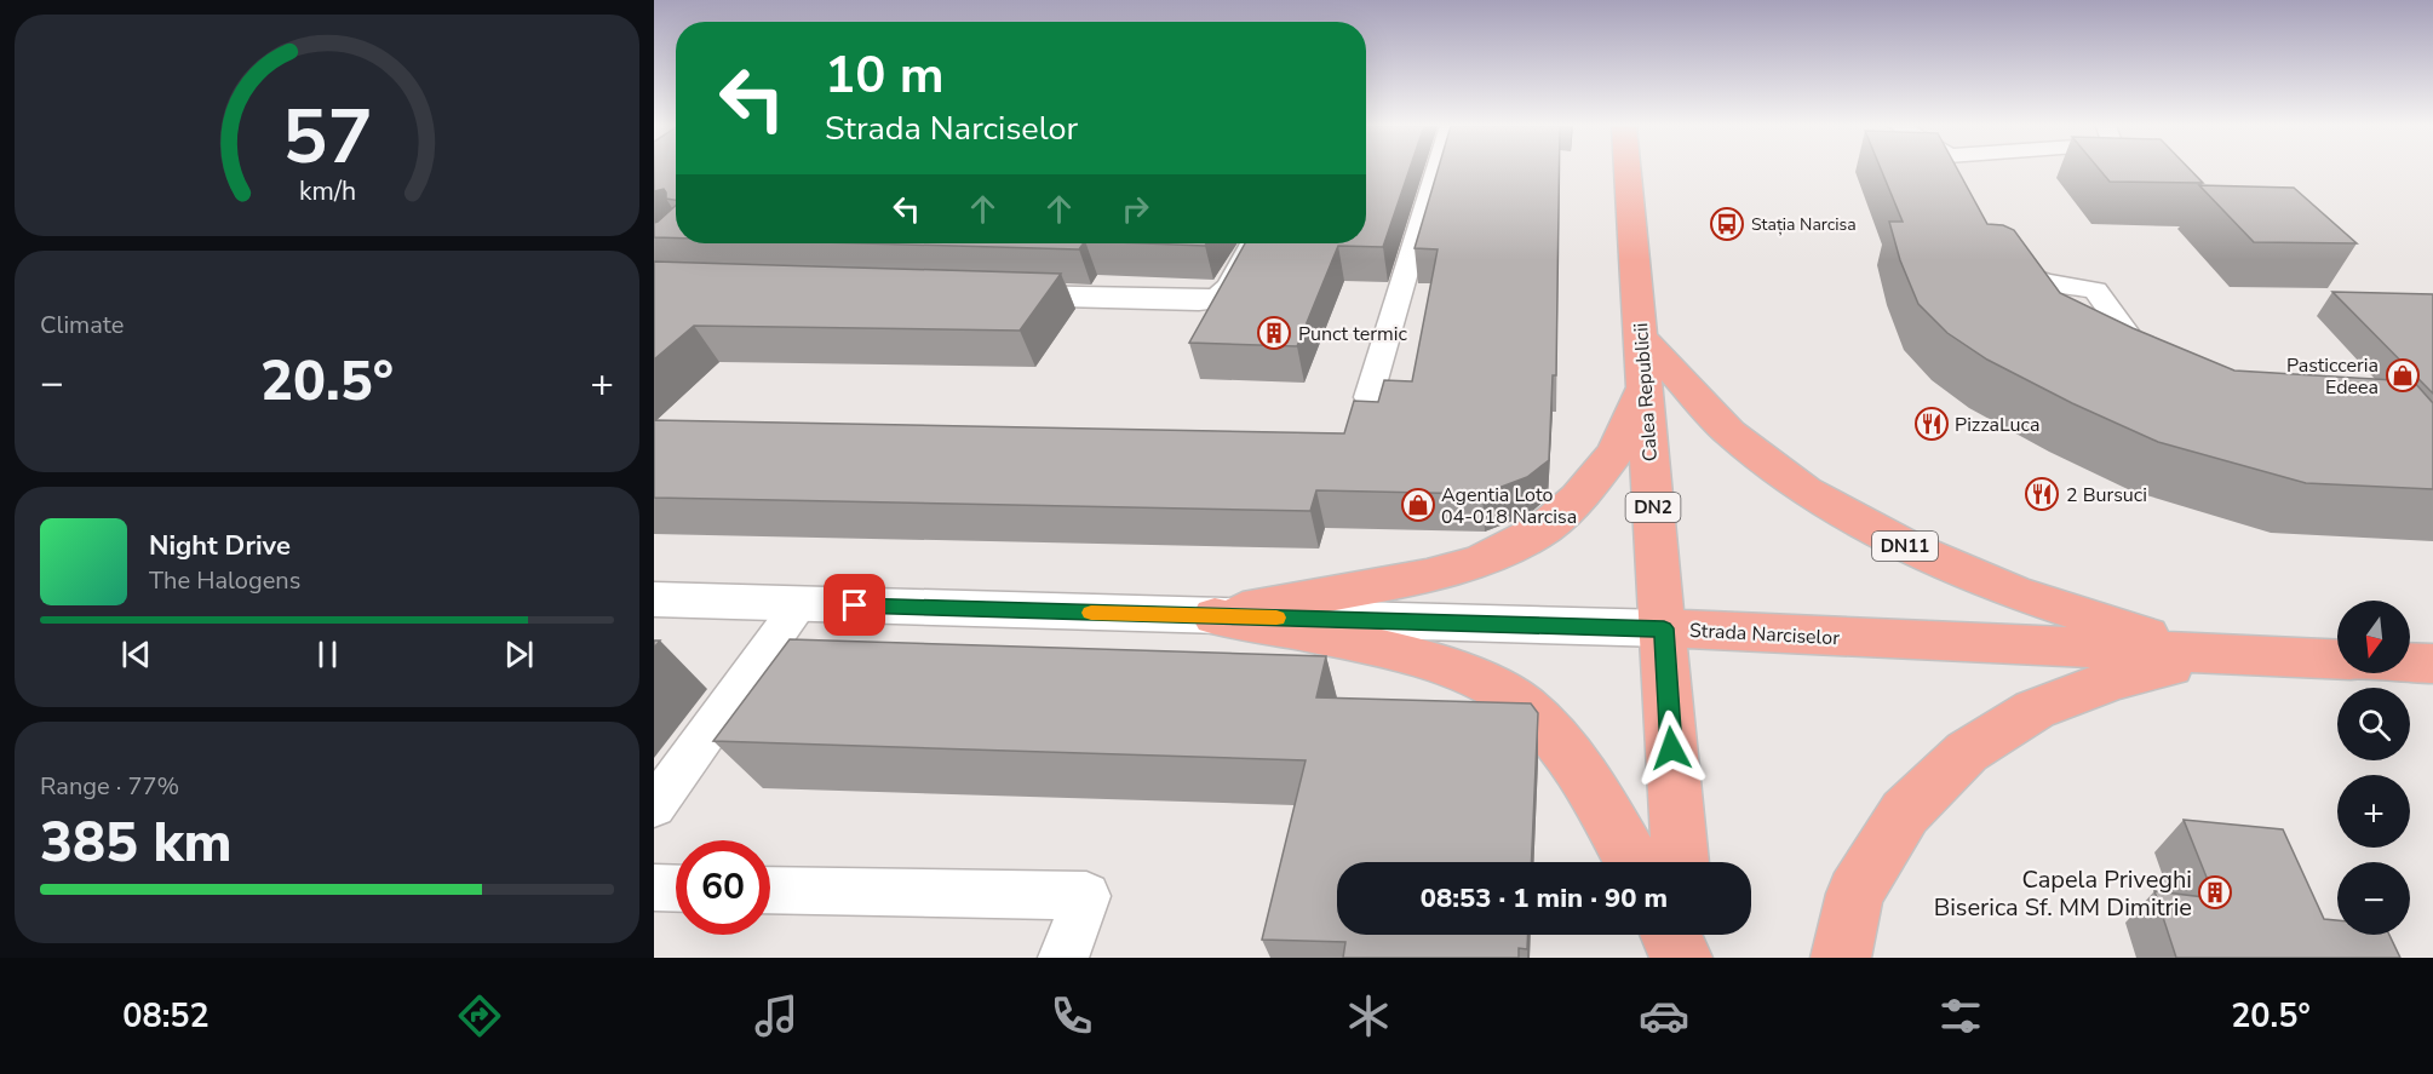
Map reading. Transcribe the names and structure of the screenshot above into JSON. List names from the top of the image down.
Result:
{
  "streets": {
    "main road": [
      "Calea Republicii",
      "DN2",
      "DN11",
      "Strada Narciselor"
    ]
  },
  "crossings": [
    ["Calea Republicii", "DN11"],
    ["Calea Republicii", "Strada Narciselor"],
    ["DN11", "Strada Narciselor"]
  ],
  "places": {
    "bus stop": ["Stația Narcisa"],
    "building": ["Punct termic", "Capela Priveghi Biserica Sf. MM Dimitrie"],
    "shop": ["Pasticceria Edeea", "Agentia Loto 04-018 Narcisa"],
    "restaurant": ["PizzaLuca", "2 Bursuci"]
  },
  "north": "bottom",
  "page": {
    "turn": ["10 m", "Strada Narciselor"],
    "tile": [
      "Climate",
      ["Range · 77%", "385 km"]
    ],
    "heat": ["−", "20.5°", "+"],
    "song": ["Night Drive", "The Halogens"],
    "map_buttons": ["+", "−"],
    "limit": "60",
    "trip": "08:53 · 1 min · 90 m",
    "tabs": ["08:52", "20.5°"],
    "gauge": ["57", "km/h"]
  }
}
